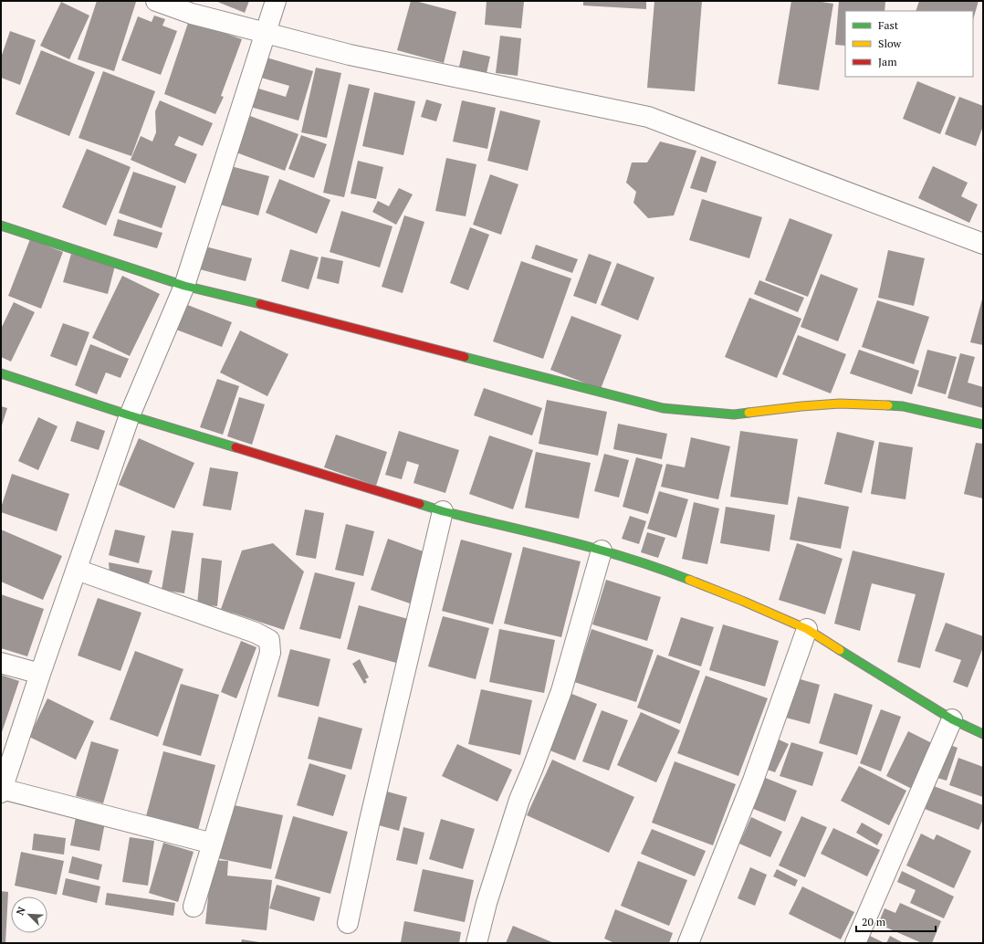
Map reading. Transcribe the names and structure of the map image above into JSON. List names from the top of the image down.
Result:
{
  "legend": ["Fast", "Slow", "Jam"],
  "scale_bar": "20 m",
  "north": "top left"
}
